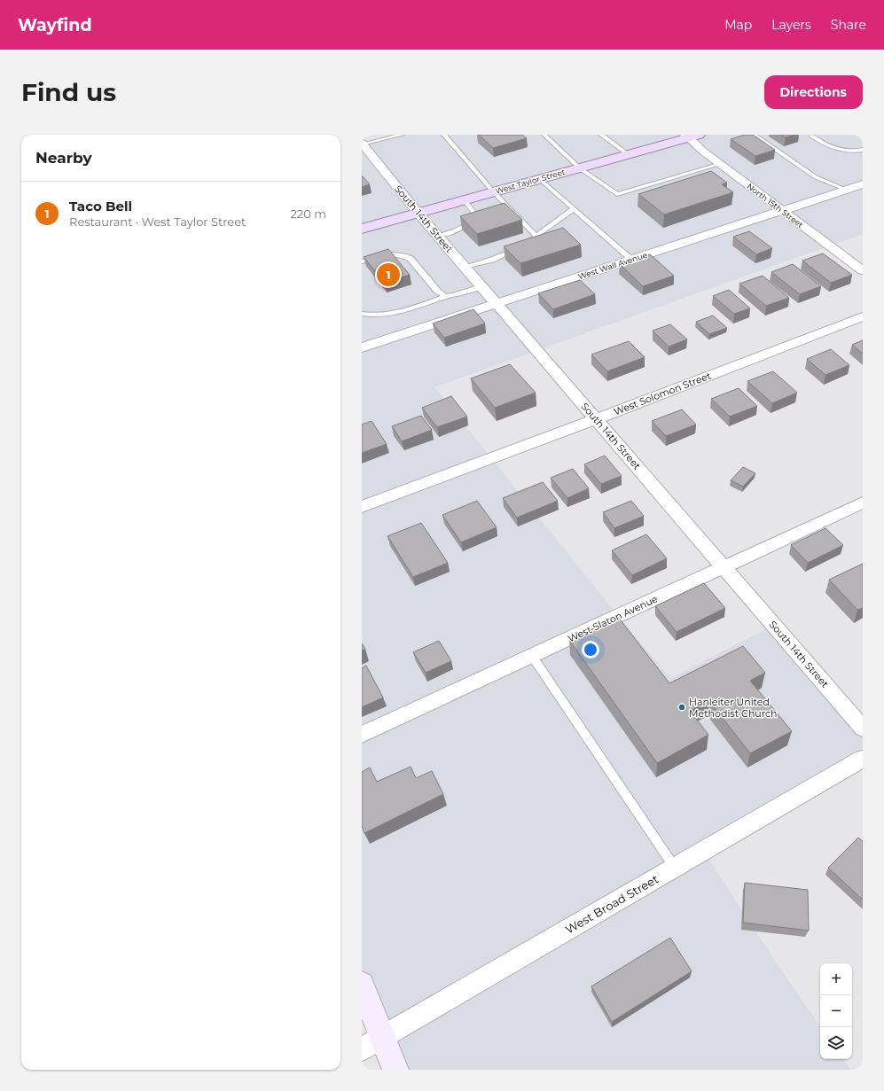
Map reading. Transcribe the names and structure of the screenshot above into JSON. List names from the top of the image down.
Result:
{
  "streets": {
    "main road": ["West Taylor Street"],
    "street": [
      "North 15th Street",
      "South 14th Street",
      "West Wall Avenue",
      "West Solomon Street",
      "West Slaton Avenue",
      "West Broad Street"
    ]
  },
  "crossings": [
    ["West Taylor Street", "North 15th Street"],
    ["West Taylor Street", "South 14th Street"],
    ["North 15th Street", "West Wall Avenue"],
    ["South 14th Street", "West Wall Avenue"],
    ["South 14th Street", "West Solomon Street"],
    ["South 14th Street", "West Slaton Avenue"]
  ],
  "places": ["Hanleiter United Methodist Church"],
  "page": {
    "header": "Wayfind",
    "nav": ["Map", "Layers", "Share"],
    "buttons": "Directions",
    "title": "Find us",
    "heading": "Nearby",
    "list": [
      {
        "mark": "1",
        "name": "Taco Bell",
        "note": "Restaurant · West Taylor Street",
        "value": "220 m"
      }
    ],
    "pins": "1",
    "map_buttons": ["+", "−"]
  }
}
